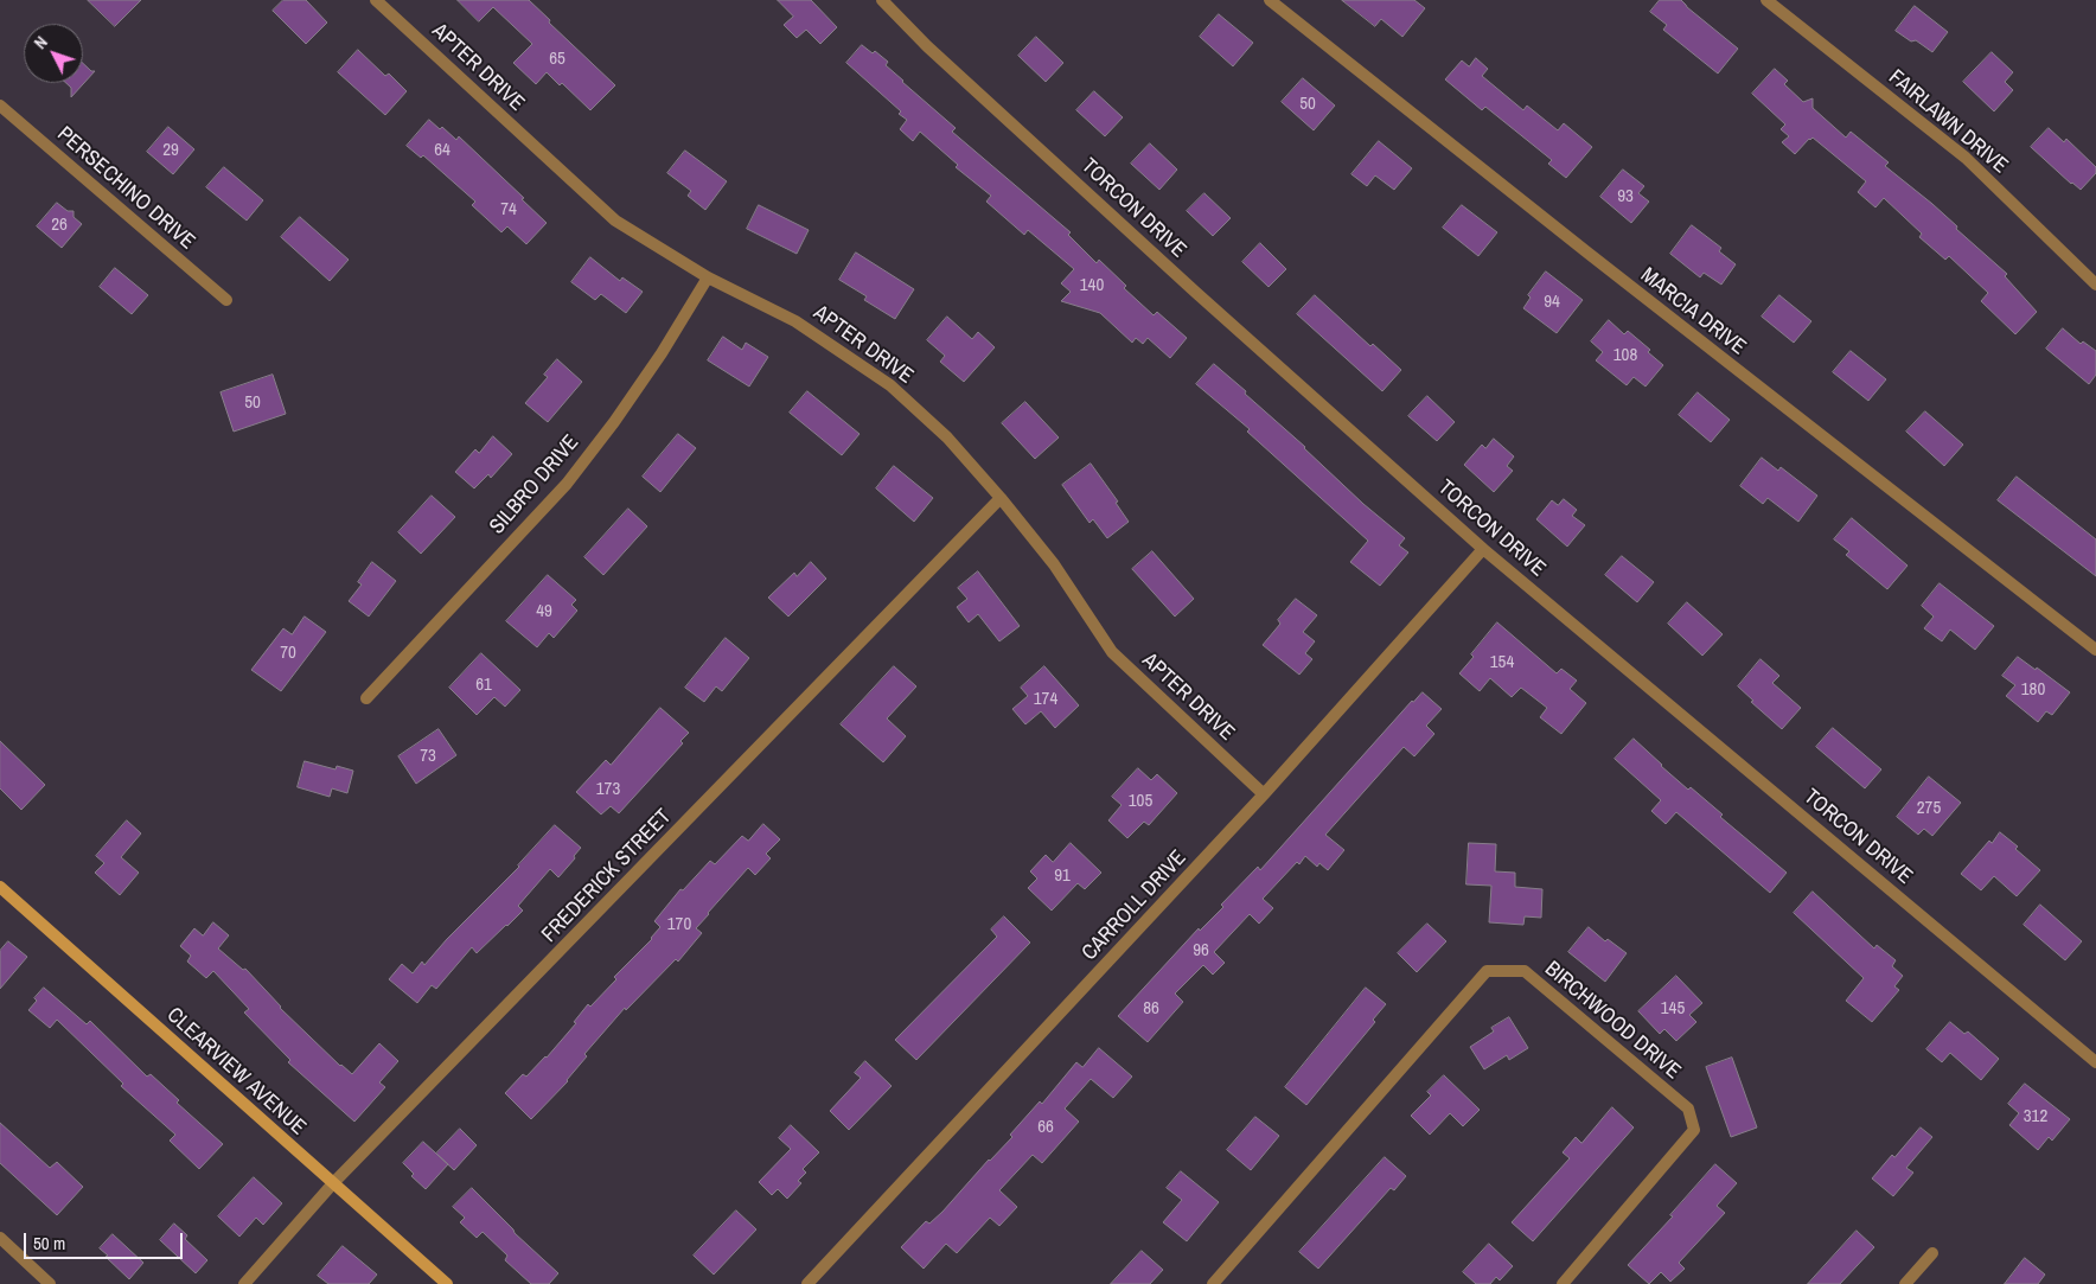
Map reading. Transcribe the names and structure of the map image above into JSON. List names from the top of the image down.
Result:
{
  "streets": {
    "street": [
      "APTER DRIVE",
      "FAIRLAWN DRIVE",
      "PERSECHINO DRIVE",
      "TORCON DRIVE",
      "MARCIA DRIVE",
      "SILBRO DRIVE",
      "FREDERICK STREET",
      "CARROLL DRIVE",
      "BIRCHWOOD DRIVE",
      "CLEARVIEW AVENUE"
    ]
  },
  "crossings": [
    ["APTER DRIVE", "SILBRO DRIVE"],
    ["APTER DRIVE", "FREDERICK STREET"],
    ["APTER DRIVE", "CARROLL DRIVE"],
    ["TORCON DRIVE", "CARROLL DRIVE"],
    ["FREDERICK STREET", "CLEARVIEW AVENUE"]
  ],
  "house_numbers": [
    "65",
    "50",
    "29",
    "64",
    "93",
    "74",
    "26",
    "140",
    "94",
    "108",
    "50",
    "49",
    "70",
    "154",
    "61",
    "180",
    "174",
    "73",
    "173",
    "105",
    "275",
    "91",
    "170",
    "96",
    "86",
    "145",
    "312",
    "66"
  ],
  "scale_bar": "50 m",
  "north": "top left"
}
